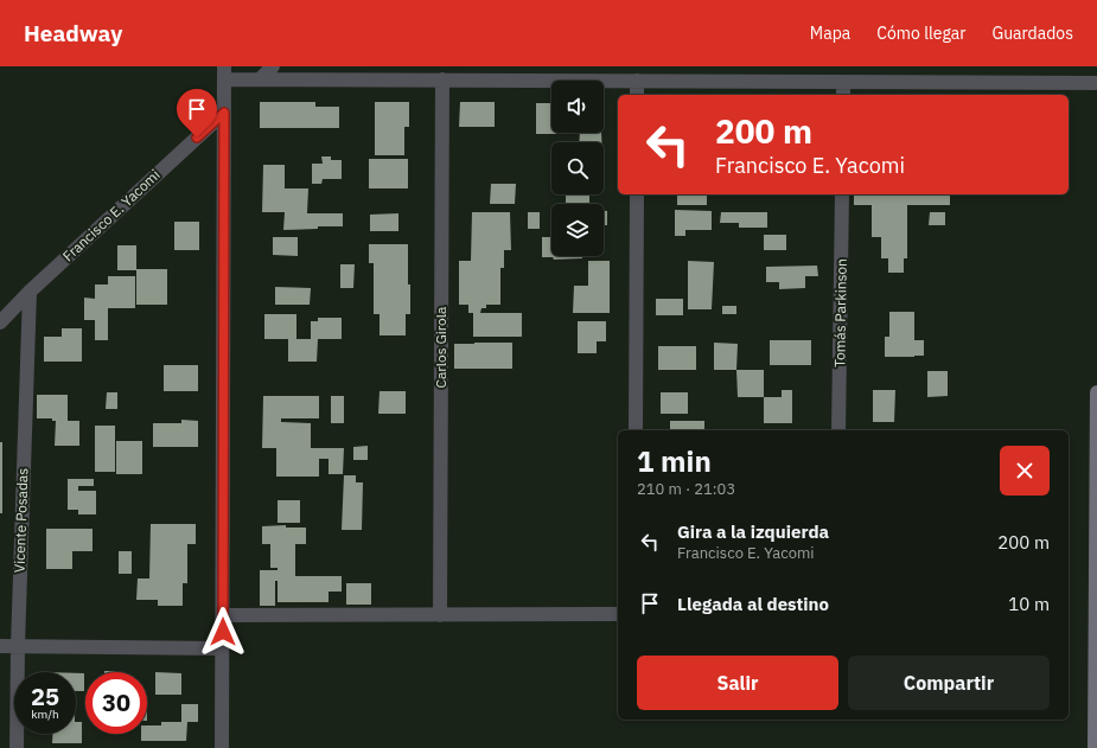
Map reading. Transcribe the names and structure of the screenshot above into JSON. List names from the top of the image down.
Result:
{
  "streets": {
    "street": [
      "Francisco E. Yacomi",
      "Tomás Parkinson",
      "Carlos Girola",
      "Vicente Posadas"
    ]
  },
  "crossings": [
    ["Francisco E. Yacomi", "Vicente Posadas"]
  ],
  "page": {
    "header": "Headway",
    "nav": ["Mapa", "Cómo llegar", "Guardados"],
    "turn": ["200 m", "Francisco E. Yacomi"],
    "heading": ["1 min", "210 m · 21:03"],
    "list": [
      {
        "name": "Gira a la izquierda",
        "note": "Francisco E. Yacomi",
        "value": "200 m"
      },
      {
        "name": "Llegada al destino",
        "value": "10 m"
      }
    ],
    "buttons": ["Salir", "Compartir"],
    "speed": "25 km/h",
    "limit": "30"
  }
}
